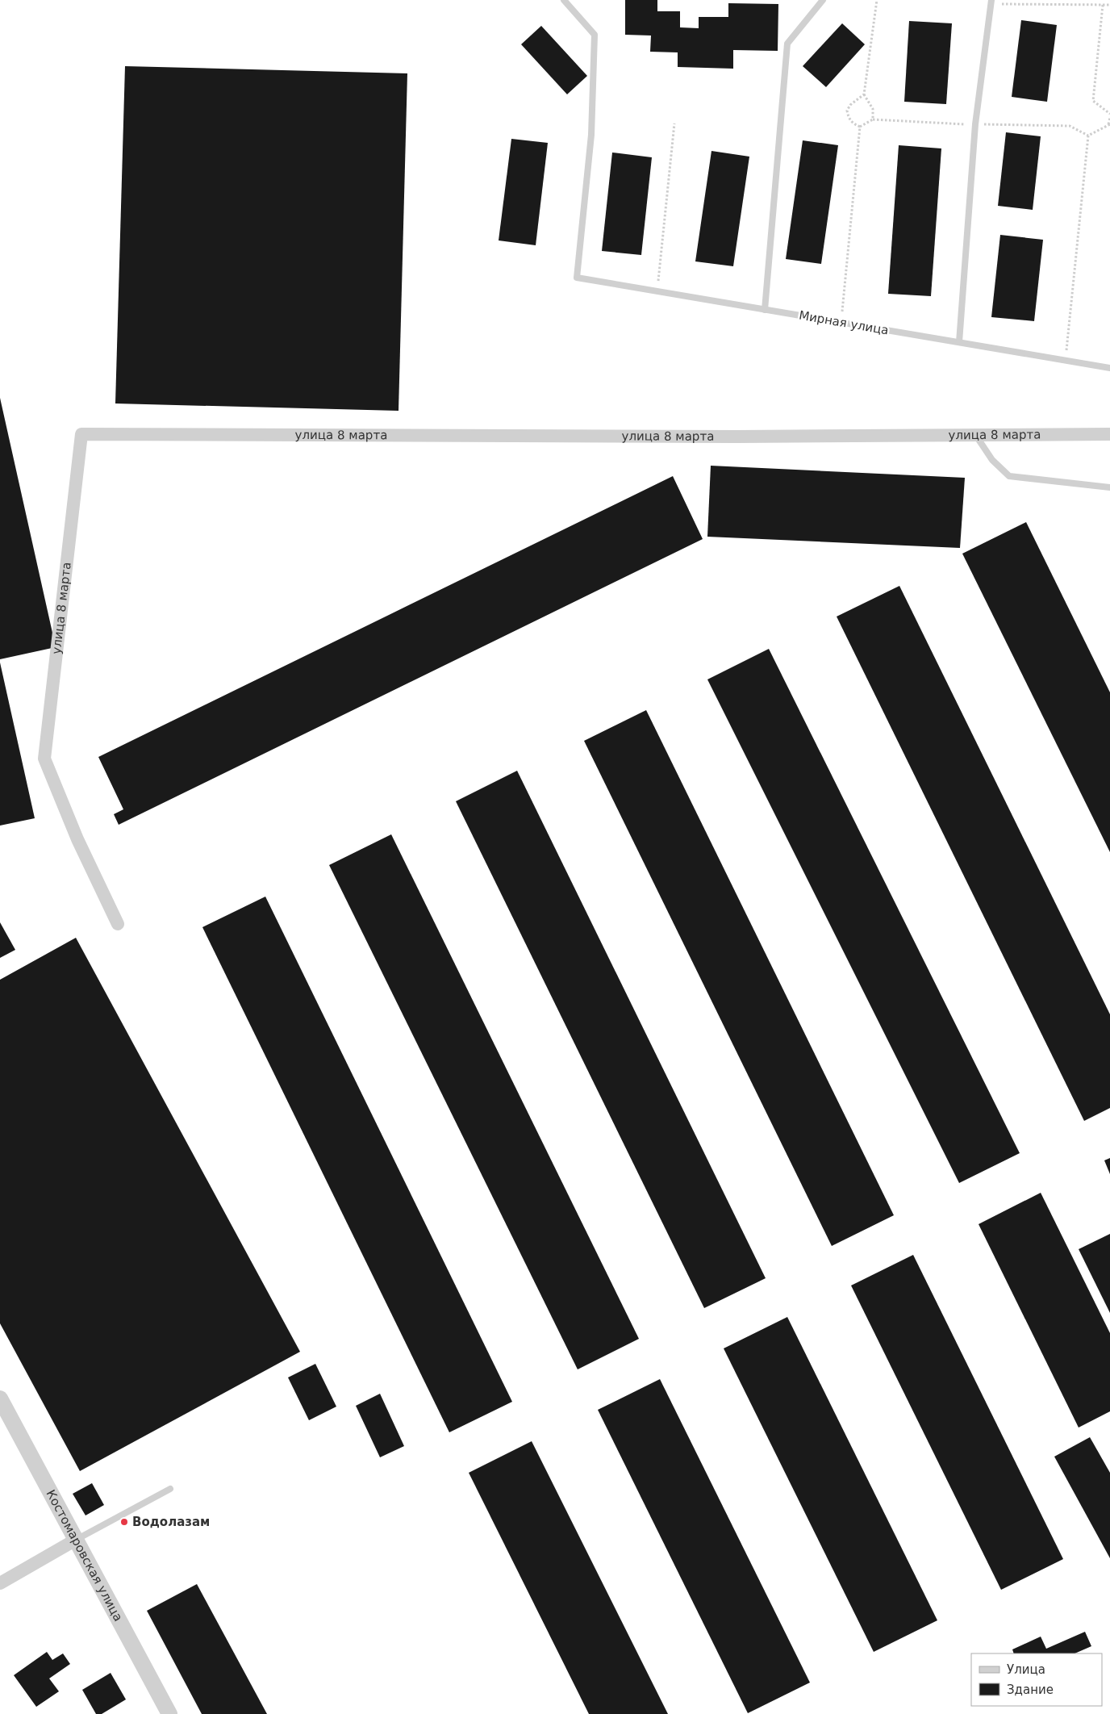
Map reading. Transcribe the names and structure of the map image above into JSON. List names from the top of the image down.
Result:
{
  "streets": {
    "street": ["улица 8 марта", "Костомаровская улица"],
    "lane": ["Мирная улица"]
  },
  "places": ["Водолазам"],
  "legend": ["Улица", "Здание"]
}
